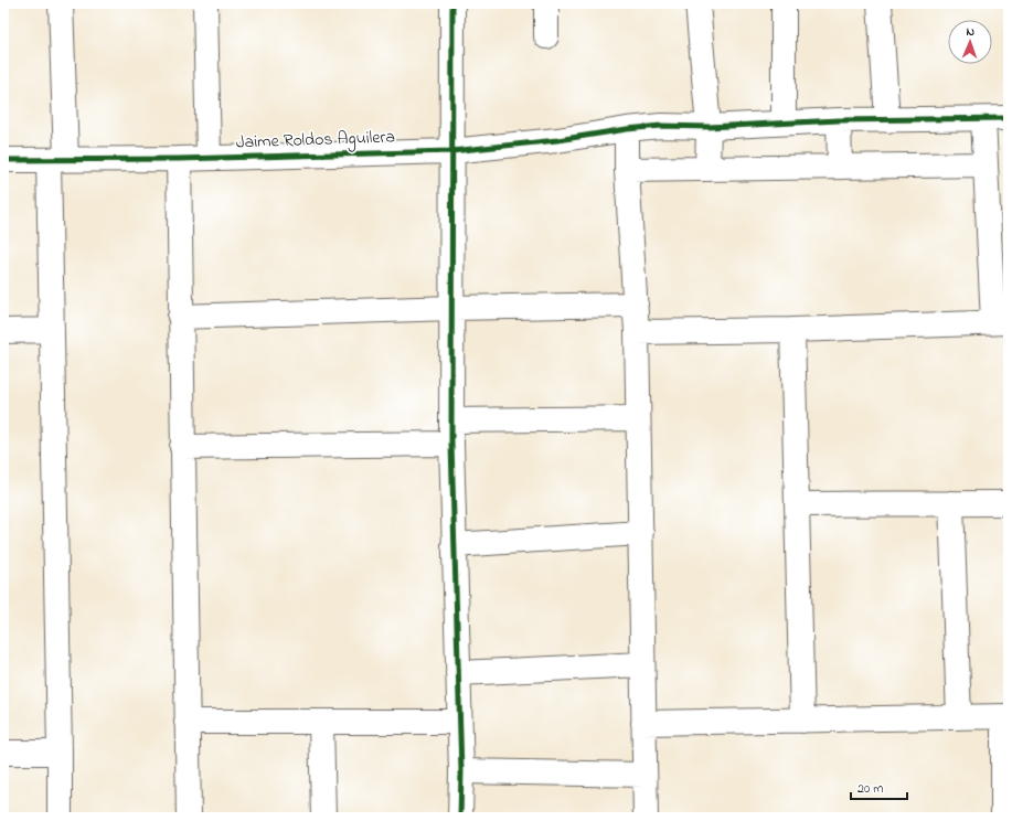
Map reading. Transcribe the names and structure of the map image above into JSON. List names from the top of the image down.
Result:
{
  "streets": {
    "street": ["Jaime Roldos Aguilera"]
  },
  "scale_bar": "20 m",
  "north": "top"
}
